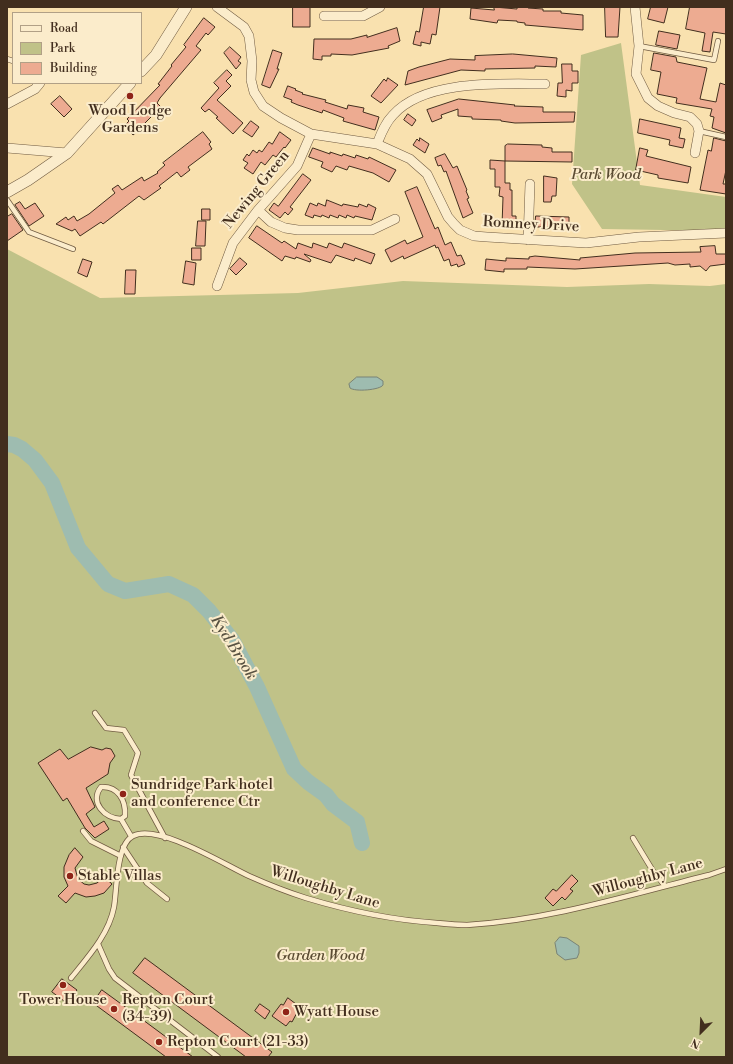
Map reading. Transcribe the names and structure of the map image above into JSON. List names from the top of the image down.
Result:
{
  "streets": {
    "street": ["Newing Green", "Romney Drive"],
    "lane": ["Willoughby Lane"]
  },
  "crossings": [
    ["Newing Green", "Romney Drive"]
  ],
  "water": ["Kyd Brook"],
  "parks": ["Park Wood", "Garden Wood"],
  "places": [
    "Wood Lodge Gardens",
    "Sundridge Park hotel and conference Ctr",
    "Stable Villas",
    "Tower House",
    "Repton Court (34-39)",
    "Wyatt House",
    "Repton Court (21-33)"
  ],
  "legend": ["Road", "Park", "Building"],
  "north": "bottom left"
}
